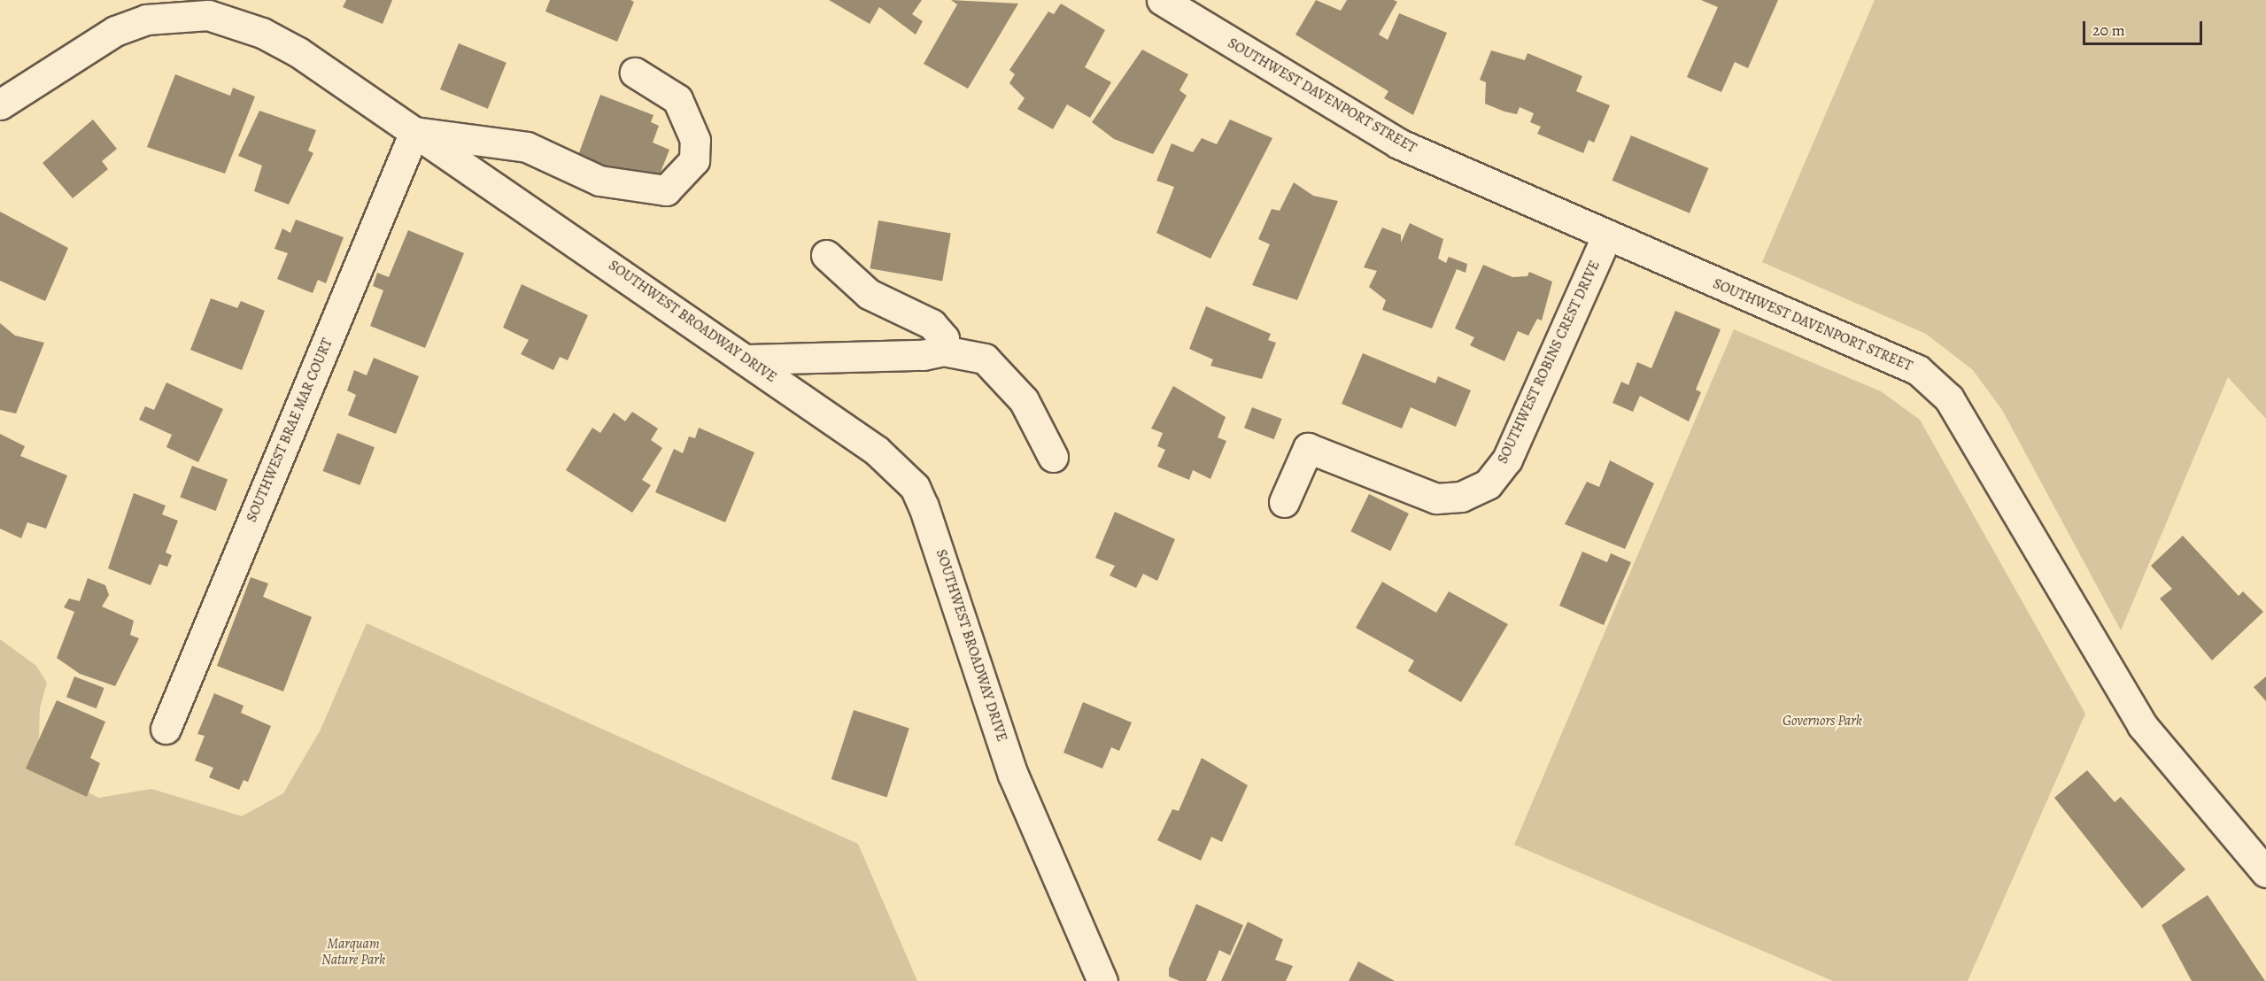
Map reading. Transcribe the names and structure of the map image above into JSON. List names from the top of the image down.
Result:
{
  "streets": {
    "street": [
      "SOUTHWEST DAVENPORT STREET",
      "SOUTHWEST BROADWAY DRIVE",
      "SOUTHWEST ROBINS CREST DRIVE",
      "SOUTHWEST BRAE MAR COURT"
    ]
  },
  "crossings": [
    ["SOUTHWEST DAVENPORT STREET", "SOUTHWEST ROBINS CREST DRIVE"],
    ["SOUTHWEST BROADWAY DRIVE", "SOUTHWEST BRAE MAR COURT"]
  ],
  "parks": ["Governors Park", "Marquam Nature Park"],
  "scale_bar": "20 m"
}
